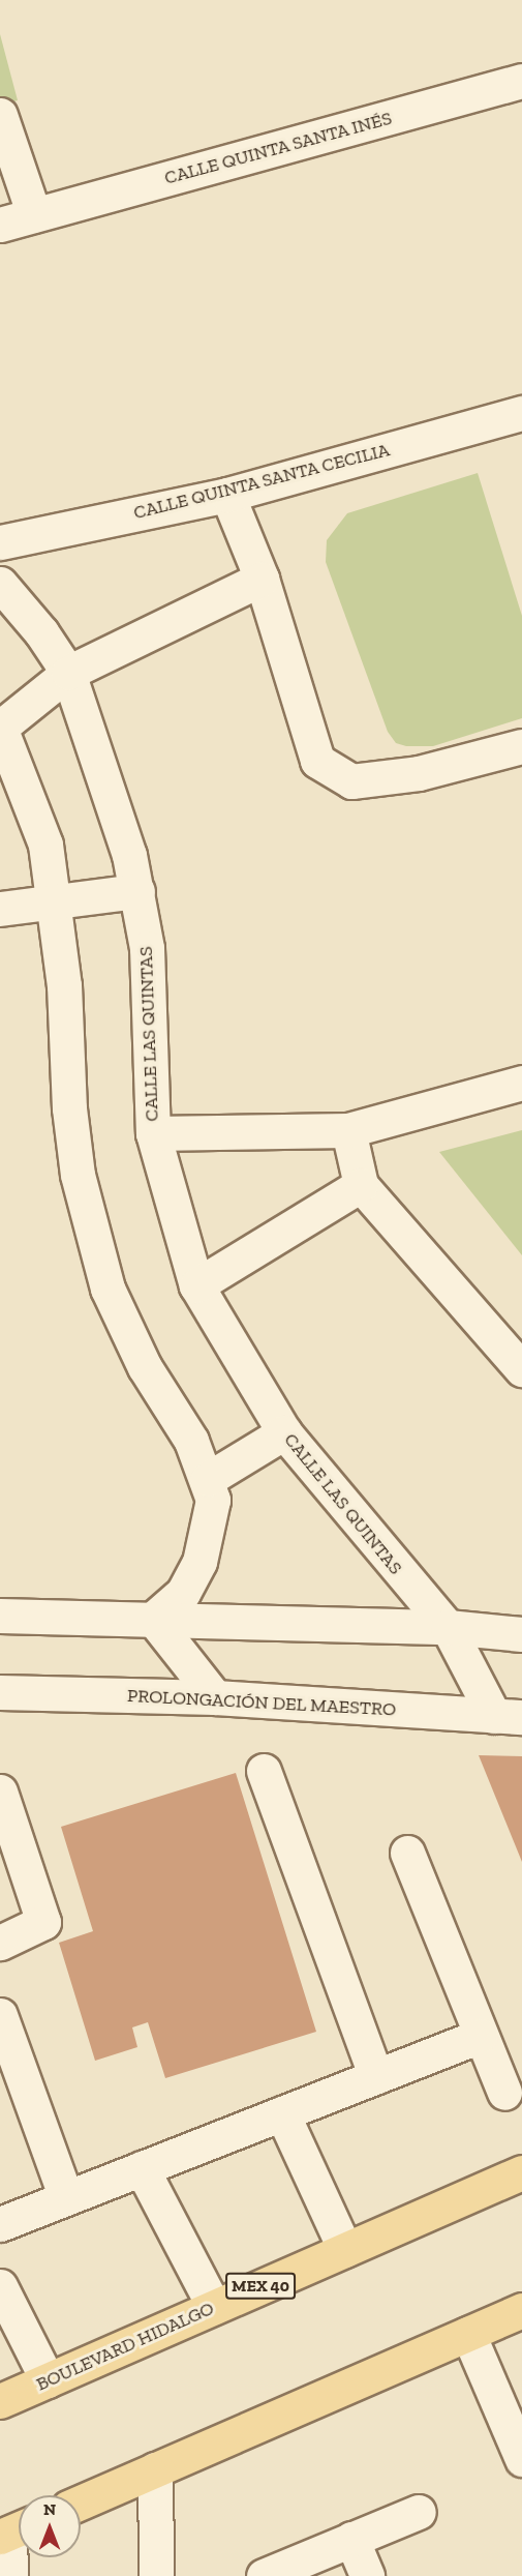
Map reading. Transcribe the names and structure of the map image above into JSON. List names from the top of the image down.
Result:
{
  "streets": {
    "main road": ["MEX 40", "BOULEVARD HIDALGO"],
    "street": [
      "CALLE QUINTA SANTA INÉS",
      "CALLE QUINTA SANTA CECILIA",
      "CALLE LAS QUINTAS",
      "PROLONGACIÓN DEL MAESTRO"
    ]
  },
  "crossings": [
    ["CALLE LAS QUINTAS", "PROLONGACIÓN DEL MAESTRO"]
  ],
  "north": "top"
}
